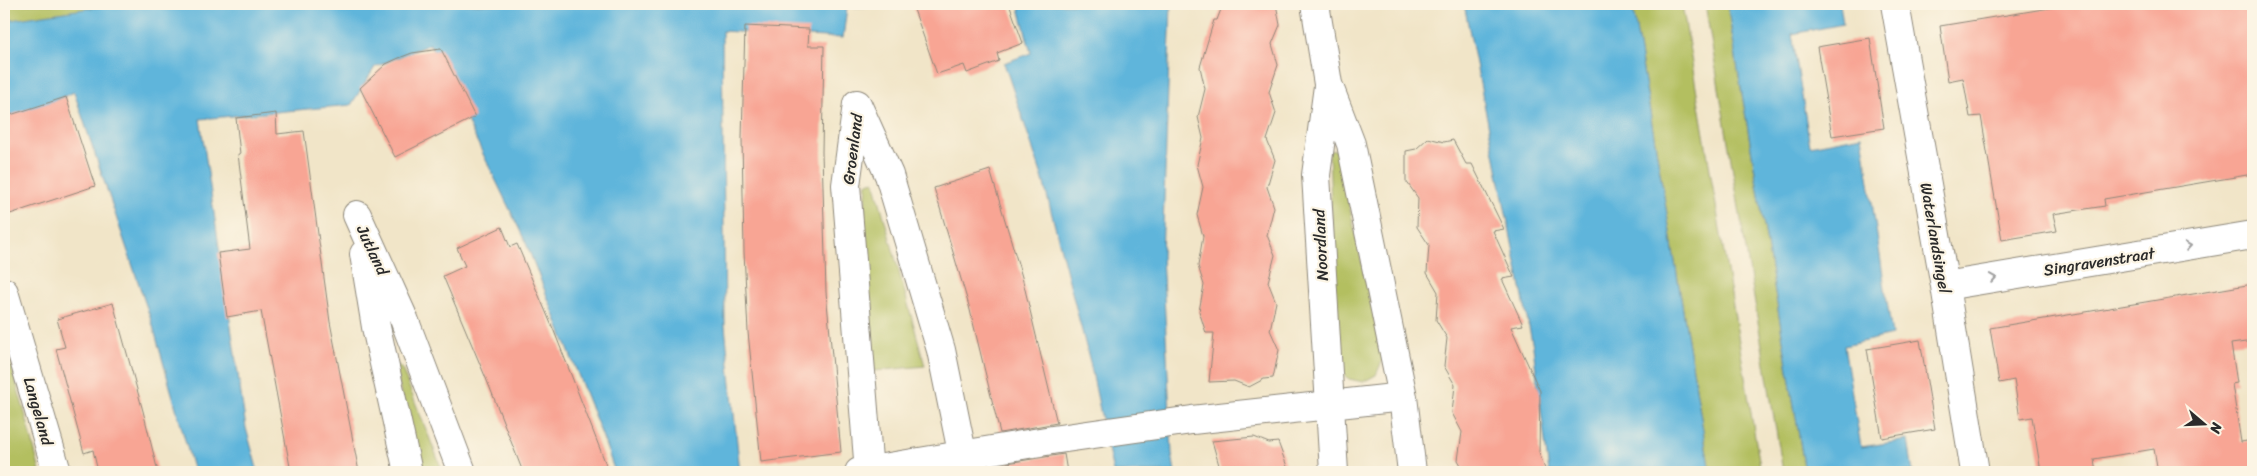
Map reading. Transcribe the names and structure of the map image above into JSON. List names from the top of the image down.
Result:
{
  "streets": {
    "street": [
      "Groenland",
      "Waterlandsingel",
      "Noordland",
      "Jutland",
      "Singravenstraat",
      "Langeland"
    ]
  },
  "crossings": [
    ["Groenland", "Noordland"],
    ["Waterlandsingel", "Singravenstraat"]
  ],
  "one_way": ["Singravenstraat"],
  "north": "right"
}
